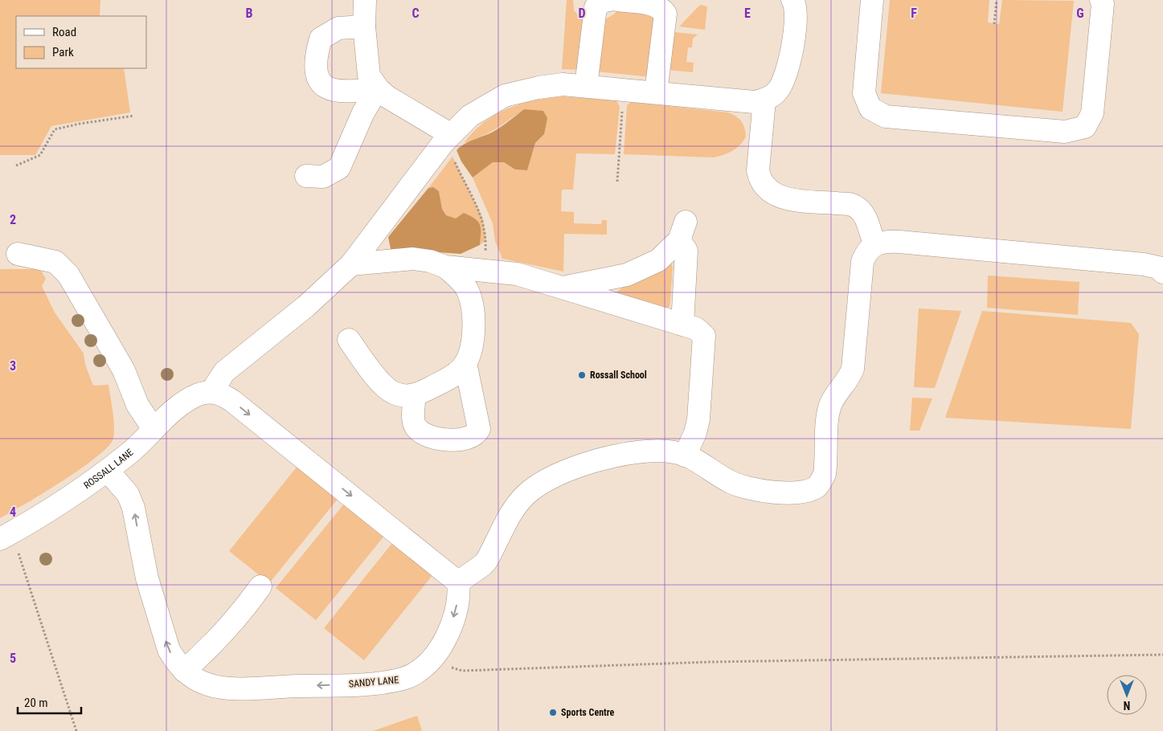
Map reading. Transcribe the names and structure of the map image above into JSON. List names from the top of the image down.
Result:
{
  "streets": {
    "street": ["ROSSALL LANE", "SANDY LANE"]
  },
  "crossings": [
    ["ROSSALL LANE", "SANDY LANE"]
  ],
  "places": ["Rossall School", "Sports Centre"],
  "legend": ["Road", "Park"],
  "scale_bar": "20 m",
  "north": "bottom",
  "grid": {
    "columns": [
      "B",
      "C",
      "D",
      "E",
      "F",
      "G"
    ],
    "rows": [
      "2",
      "3",
      "4",
      "5"
    ]
  }
}
